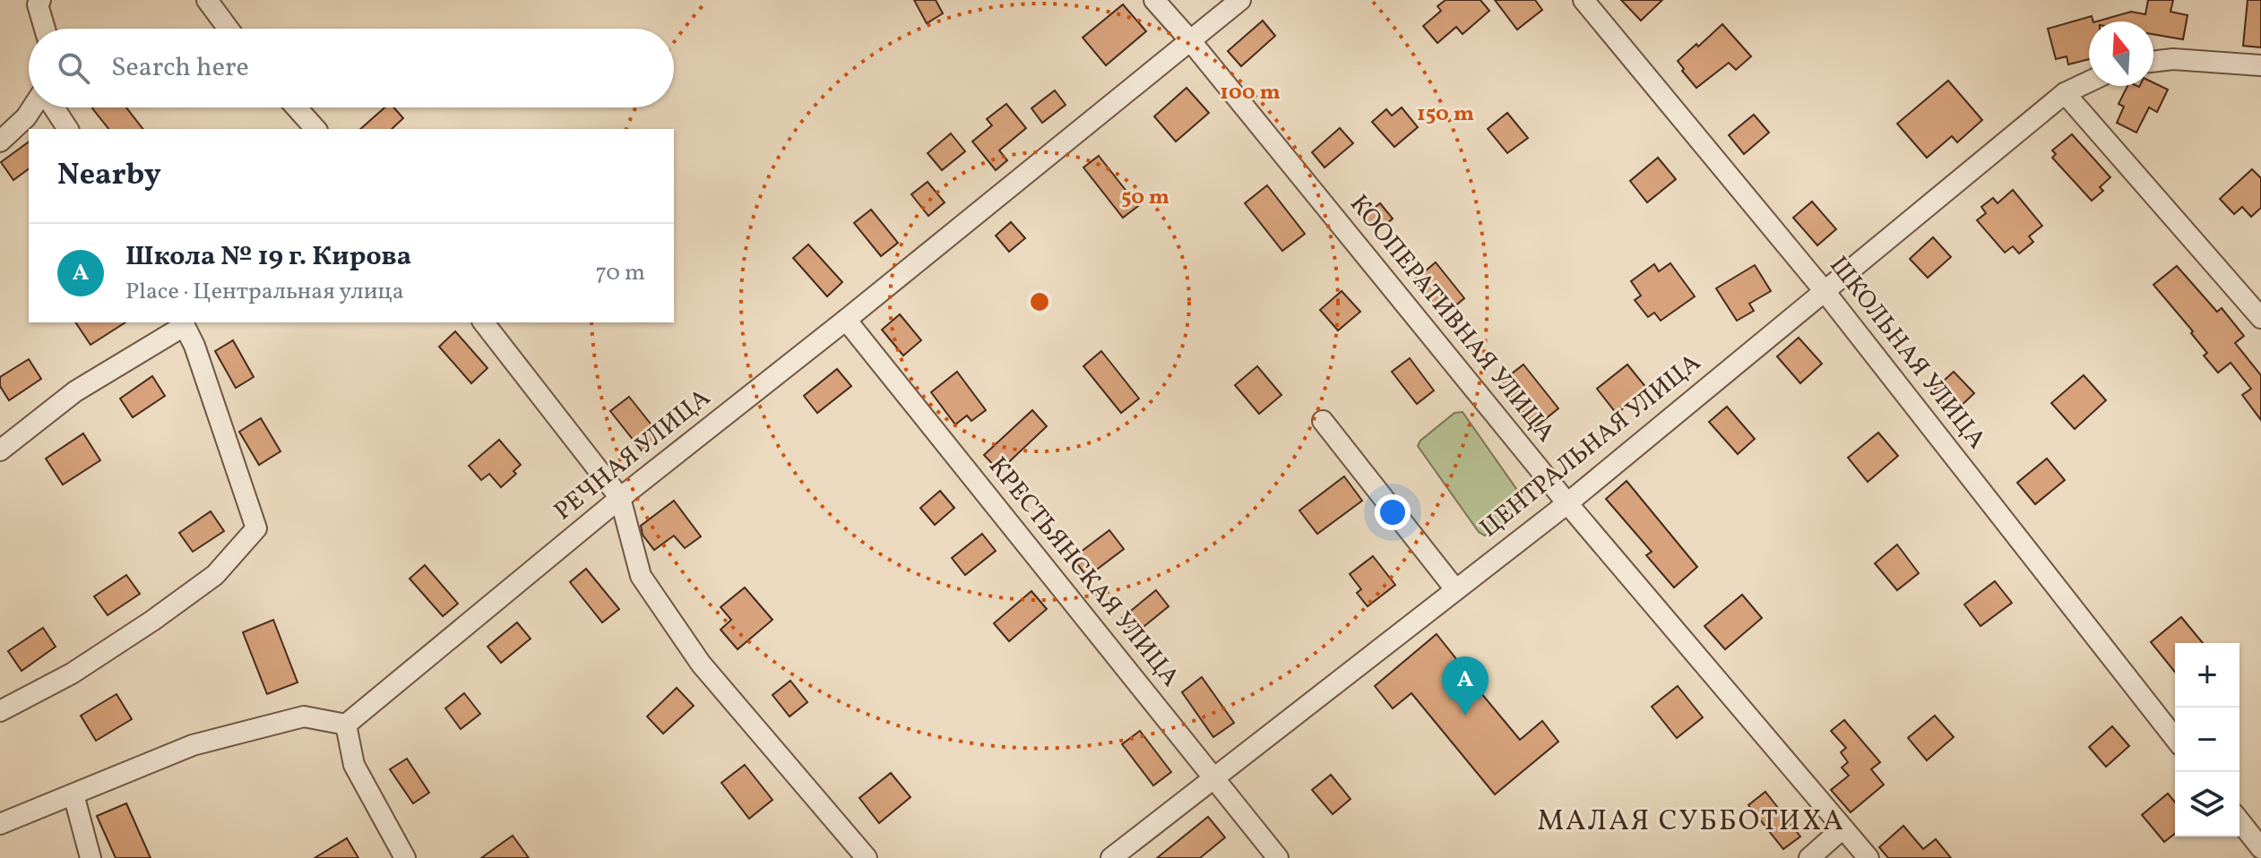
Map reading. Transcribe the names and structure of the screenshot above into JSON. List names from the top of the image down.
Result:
{
  "streets": {
    "street": [
      "КООПЕРАТИВНАЯ УЛИЦА",
      "ШКОЛЬНАЯ УЛИЦА",
      "ЦЕНТРАЛЬНАЯ УЛИЦА",
      "РЕЧНАЯ УЛИЦА",
      "КРЕСТЬЯНСКАЯ УЛИЦА"
    ]
  },
  "crossings": [
    ["КООПЕРАТИВНАЯ УЛИЦА", "ЦЕНТРАЛЬНАЯ УЛИЦА"],
    ["КООПЕРАТИВНАЯ УЛИЦА", "РЕЧНАЯ УЛИЦА"],
    ["ШКОЛЬНАЯ УЛИЦА", "ЦЕНТРАЛЬНАЯ УЛИЦА"],
    ["ЦЕНТРАЛЬНАЯ УЛИЦА", "КРЕСТЬЯНСКАЯ УЛИЦА"],
    ["РЕЧНАЯ УЛИЦА", "КРЕСТЬЯНСКАЯ УЛИЦА"]
  ],
  "districts": ["МАЛАЯ СУББОТИХА"],
  "north": "top",
  "page": {
    "search": "Search here",
    "heading": "Nearby",
    "list": [
      {
        "mark": "A",
        "name": "Школа № 19 г. Кирова",
        "note": "Place · Центральная улица",
        "value": "70 m"
      }
    ],
    "map_buttons": ["+", "−"],
    "pins": "A"
  },
  "rings": ["100 m", "150 m", "50 m"]
}
